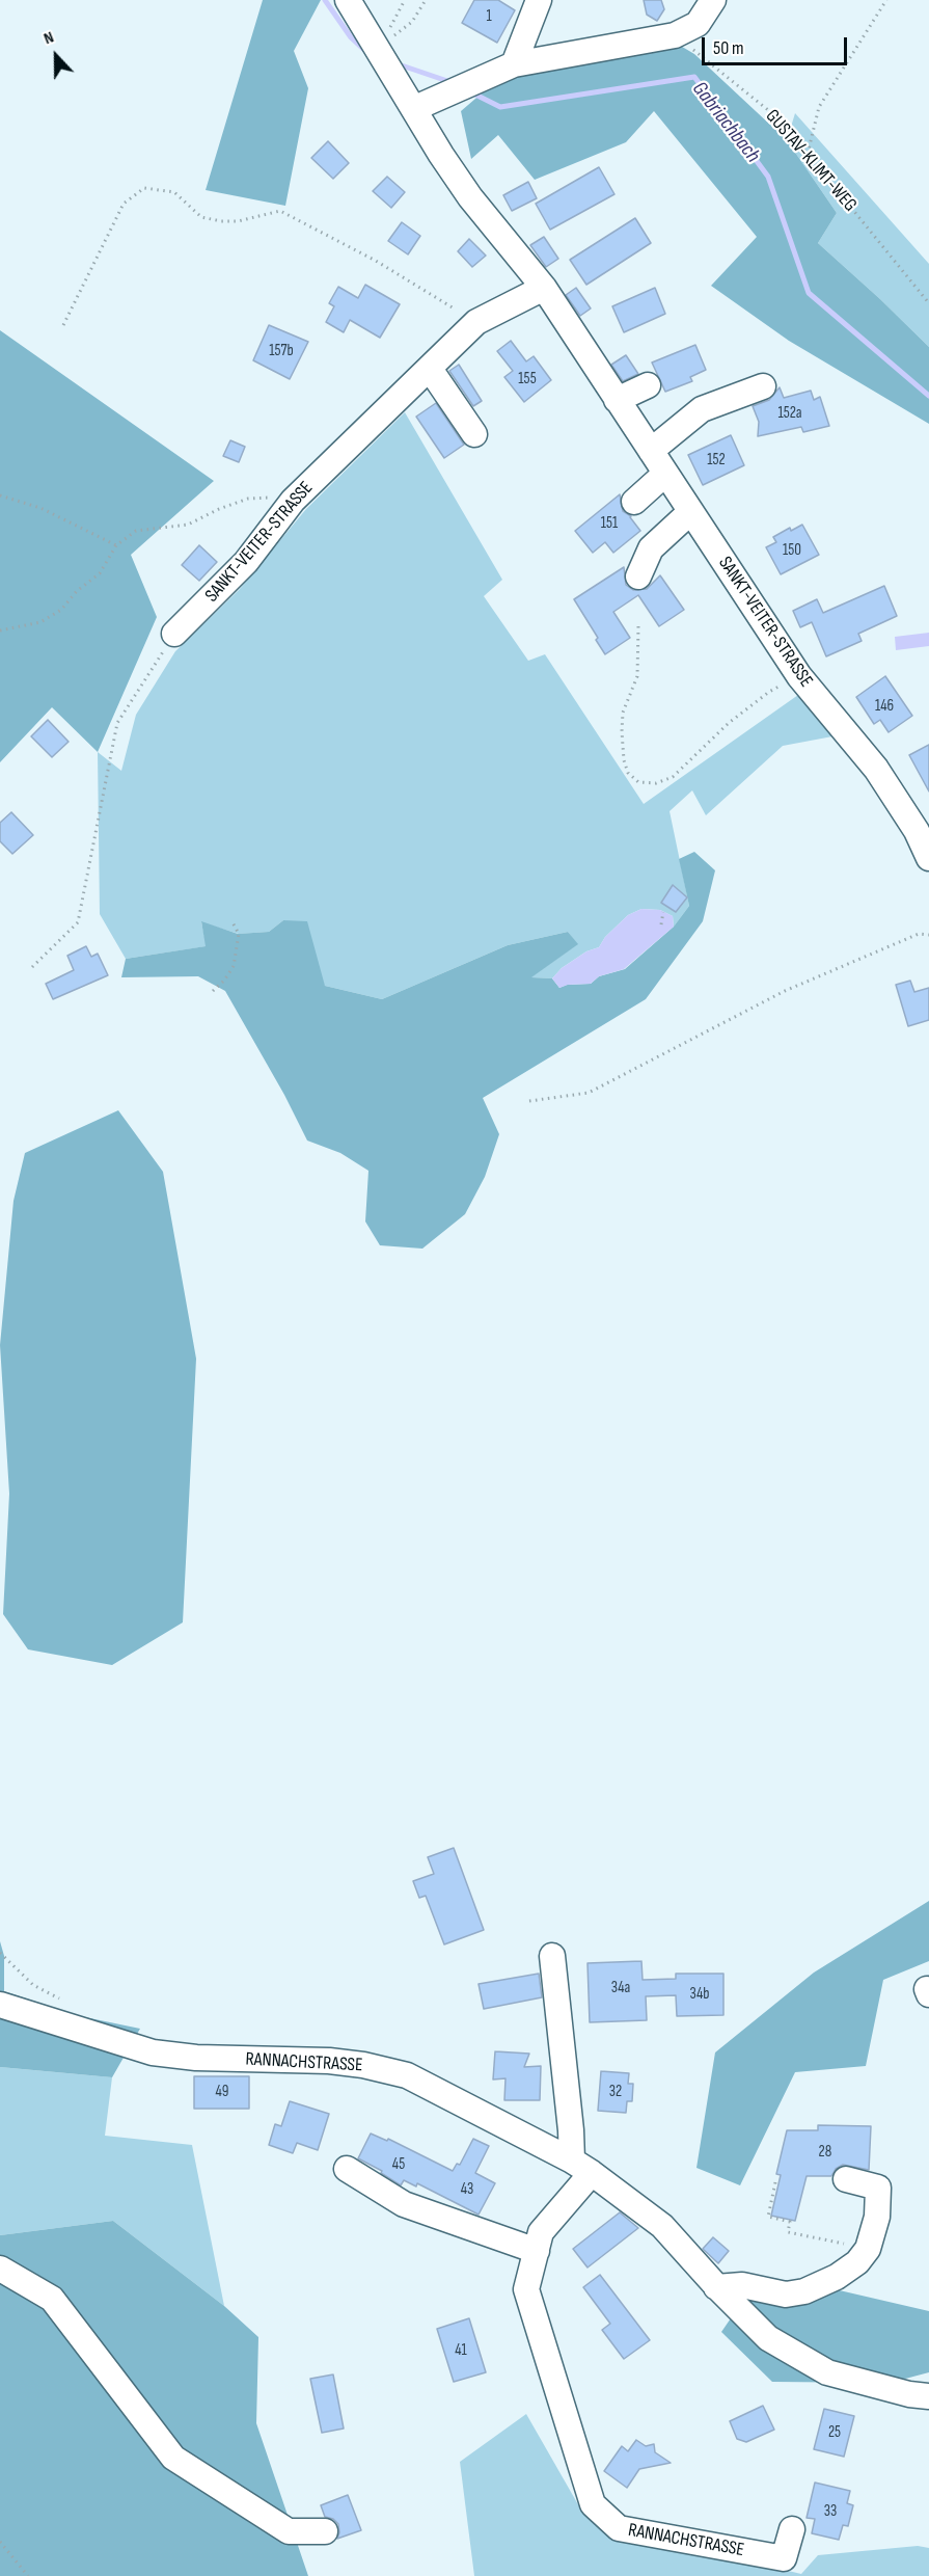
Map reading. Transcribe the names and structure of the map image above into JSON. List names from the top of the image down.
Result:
{
  "streets": {
    "street": ["SANKT-VEITER-STRASSE", "RANNACHSTRASSE"],
    "path": ["GUSTAV-KLIMT-WEG"]
  },
  "water": ["Gabriachbach"],
  "house_numbers": [
    "1",
    "157b",
    "155",
    "152a",
    "152",
    "151",
    "150",
    "146",
    "34a",
    "34b",
    "49",
    "32",
    "28",
    "45",
    "43",
    "41",
    "25",
    "33"
  ],
  "scale_bar": "50 m",
  "north": "top"
}
